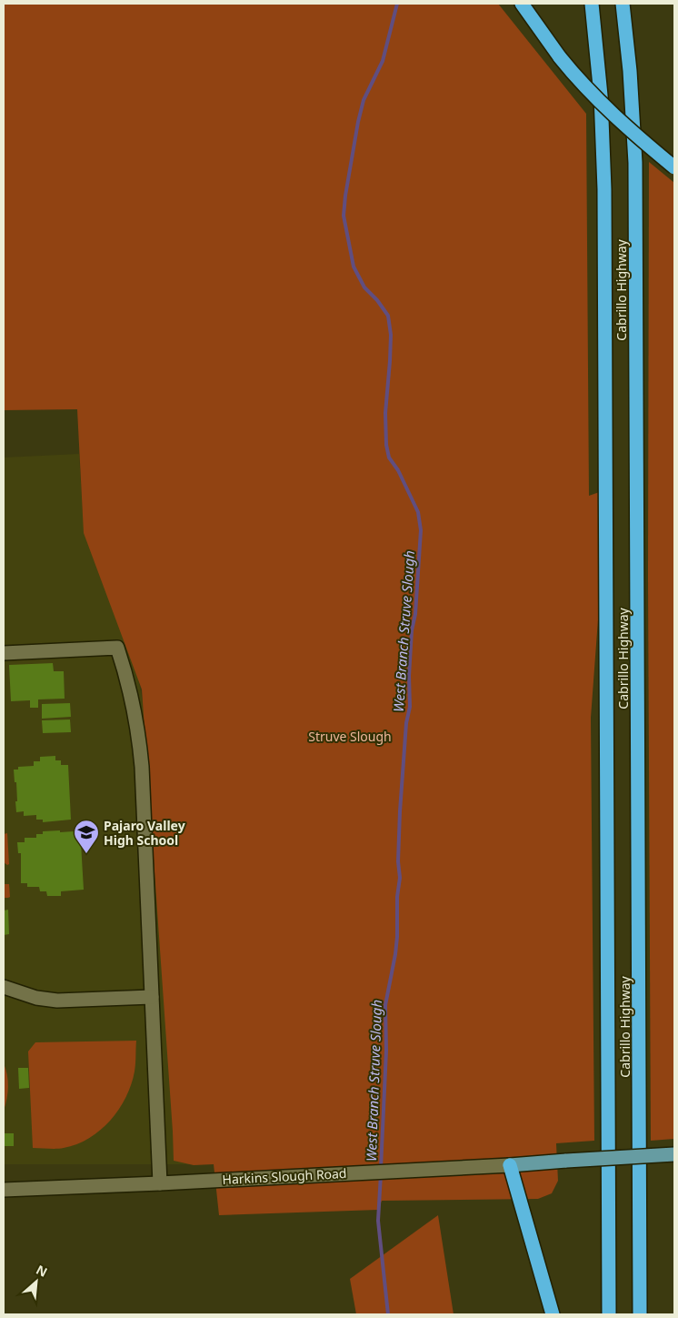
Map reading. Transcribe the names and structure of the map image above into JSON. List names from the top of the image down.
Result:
{
  "streets": {
    "highway": ["Cabrillo Highway"],
    "main road": ["Harkins Slough Road"]
  },
  "water": ["West Branch Struve Slough"],
  "parks": ["Struve Slough"],
  "places": {
    "school or university": ["Pajaro Valley High School"]
  },
  "north": "top right"
}
